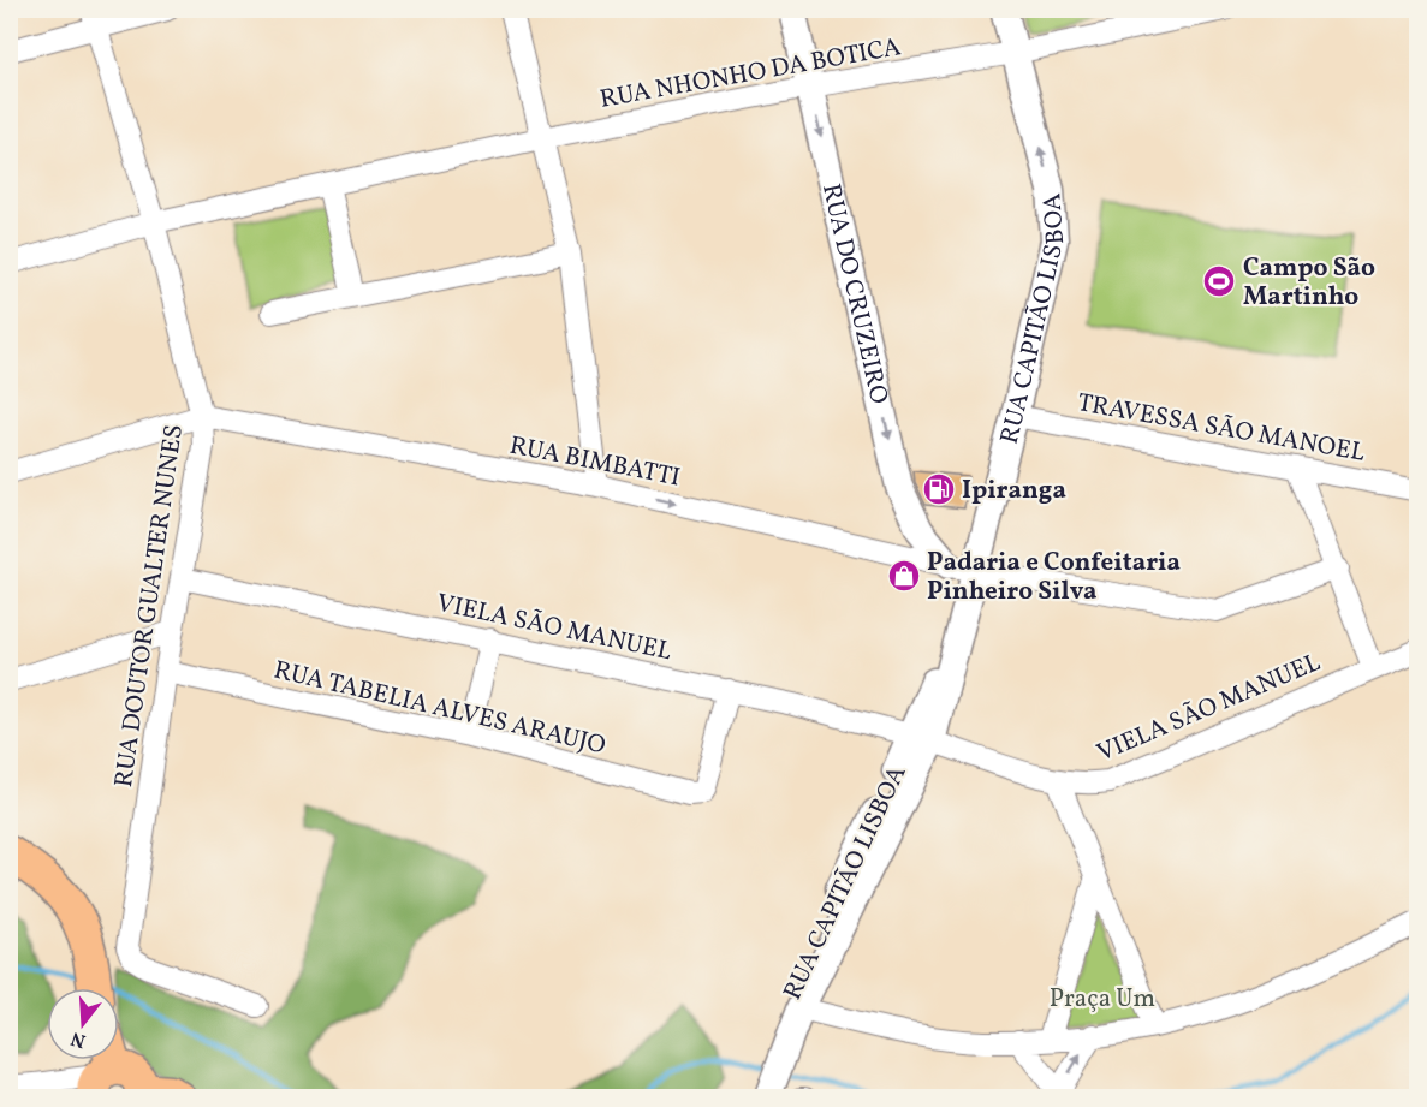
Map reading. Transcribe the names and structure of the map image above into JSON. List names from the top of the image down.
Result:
{
  "streets": {
    "street": [
      "RUA NHONHO DA BOTICA",
      "RUA DO CRUZEIRO",
      "RUA CAPITÃO LISBOA",
      "TRAVESSA SÃO MANOEL",
      "RUA BIMBATTI",
      "RUA DOUTOR GUALTER NUNES",
      "VIELA SÃO MANUEL",
      "RUA TABELIA ALVES ARAUJO"
    ]
  },
  "crossings": [
    ["RUA NHONHO DA BOTICA", "RUA DO CRUZEIRO"],
    ["RUA NHONHO DA BOTICA", "RUA CAPITÃO LISBOA"],
    ["RUA NHONHO DA BOTICA", "RUA DOUTOR GUALTER NUNES"],
    ["RUA DO CRUZEIRO", "RUA CAPITÃO LISBOA"],
    ["RUA DO CRUZEIRO", "RUA BIMBATTI"],
    ["RUA CAPITÃO LISBOA", "TRAVESSA SÃO MANOEL"],
    ["RUA CAPITÃO LISBOA", "RUA BIMBATTI"],
    ["RUA CAPITÃO LISBOA", "VIELA SÃO MANUEL"],
    ["RUA BIMBATTI", "RUA DOUTOR GUALTER NUNES"],
    ["RUA DOUTOR GUALTER NUNES", "VIELA SÃO MANUEL"],
    ["RUA DOUTOR GUALTER NUNES", "RUA TABELIA ALVES ARAUJO"],
    ["VIELA SÃO MANUEL", "RUA TABELIA ALVES ARAUJO"]
  ],
  "one_way": ["RUA DO CRUZEIRO"],
  "parks": ["Praça Um"],
  "places": {
    "sports": ["Campo São Martinho"],
    "fuel station": ["Ipiranga"],
    "shop": ["Padaria e Confeitaria Pinheiro Silva"]
  },
  "north": "bottom"
}
